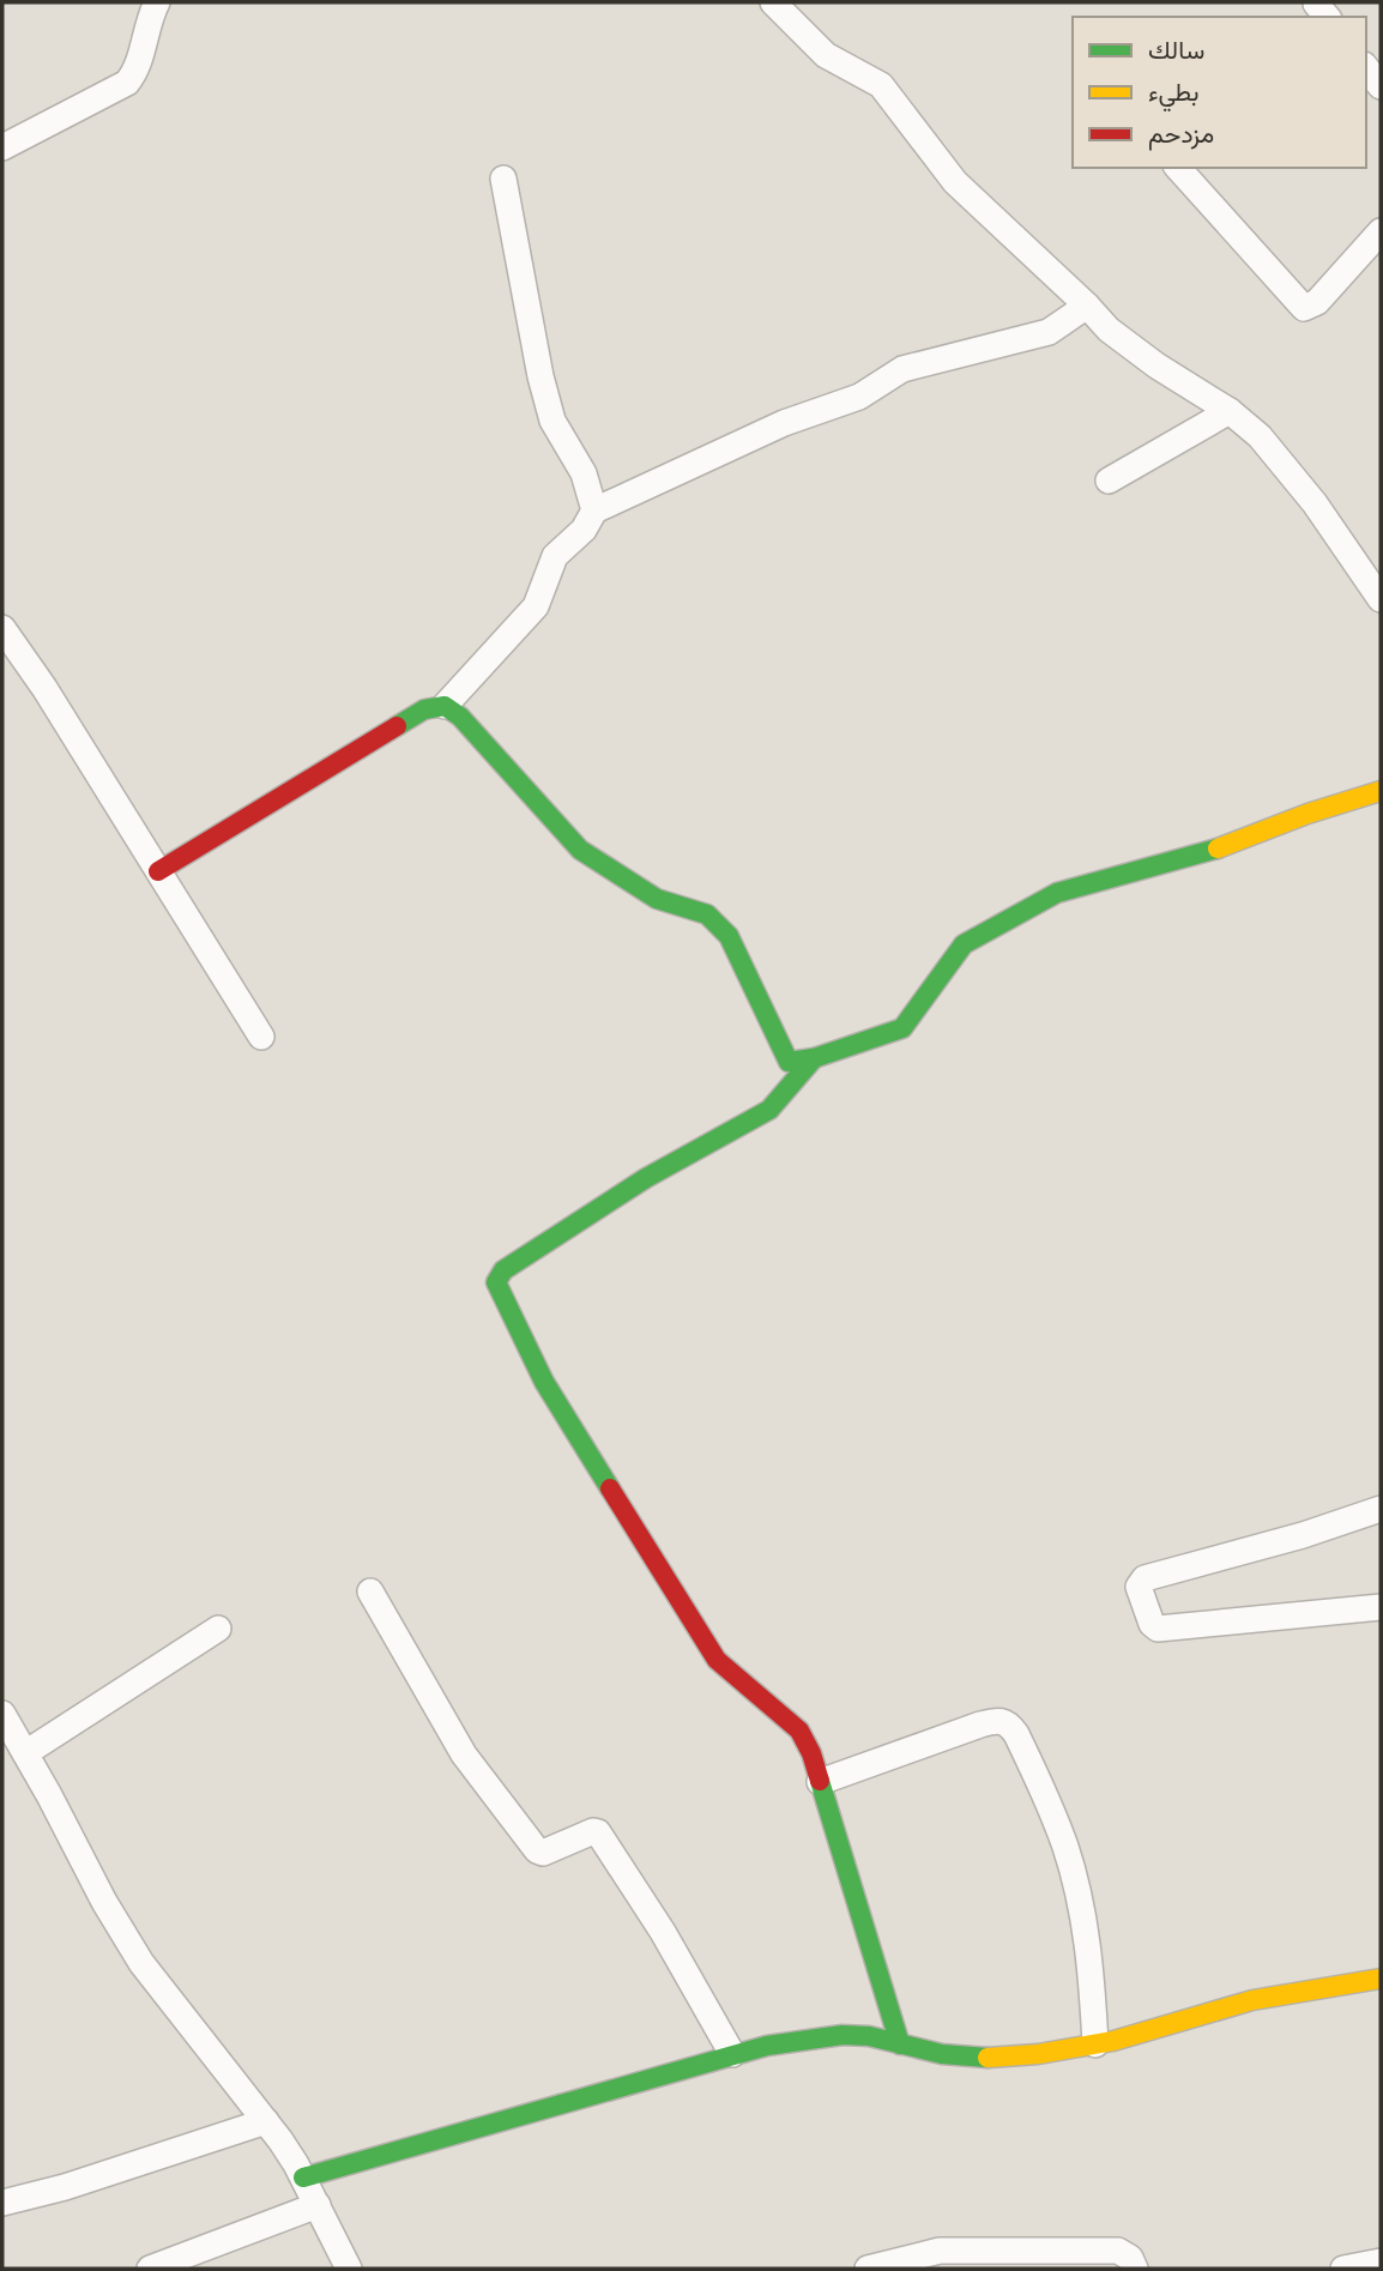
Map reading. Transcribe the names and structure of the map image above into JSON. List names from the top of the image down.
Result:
{
  "legend": ["سالك", "بطيء", "مزدحم"]
}
